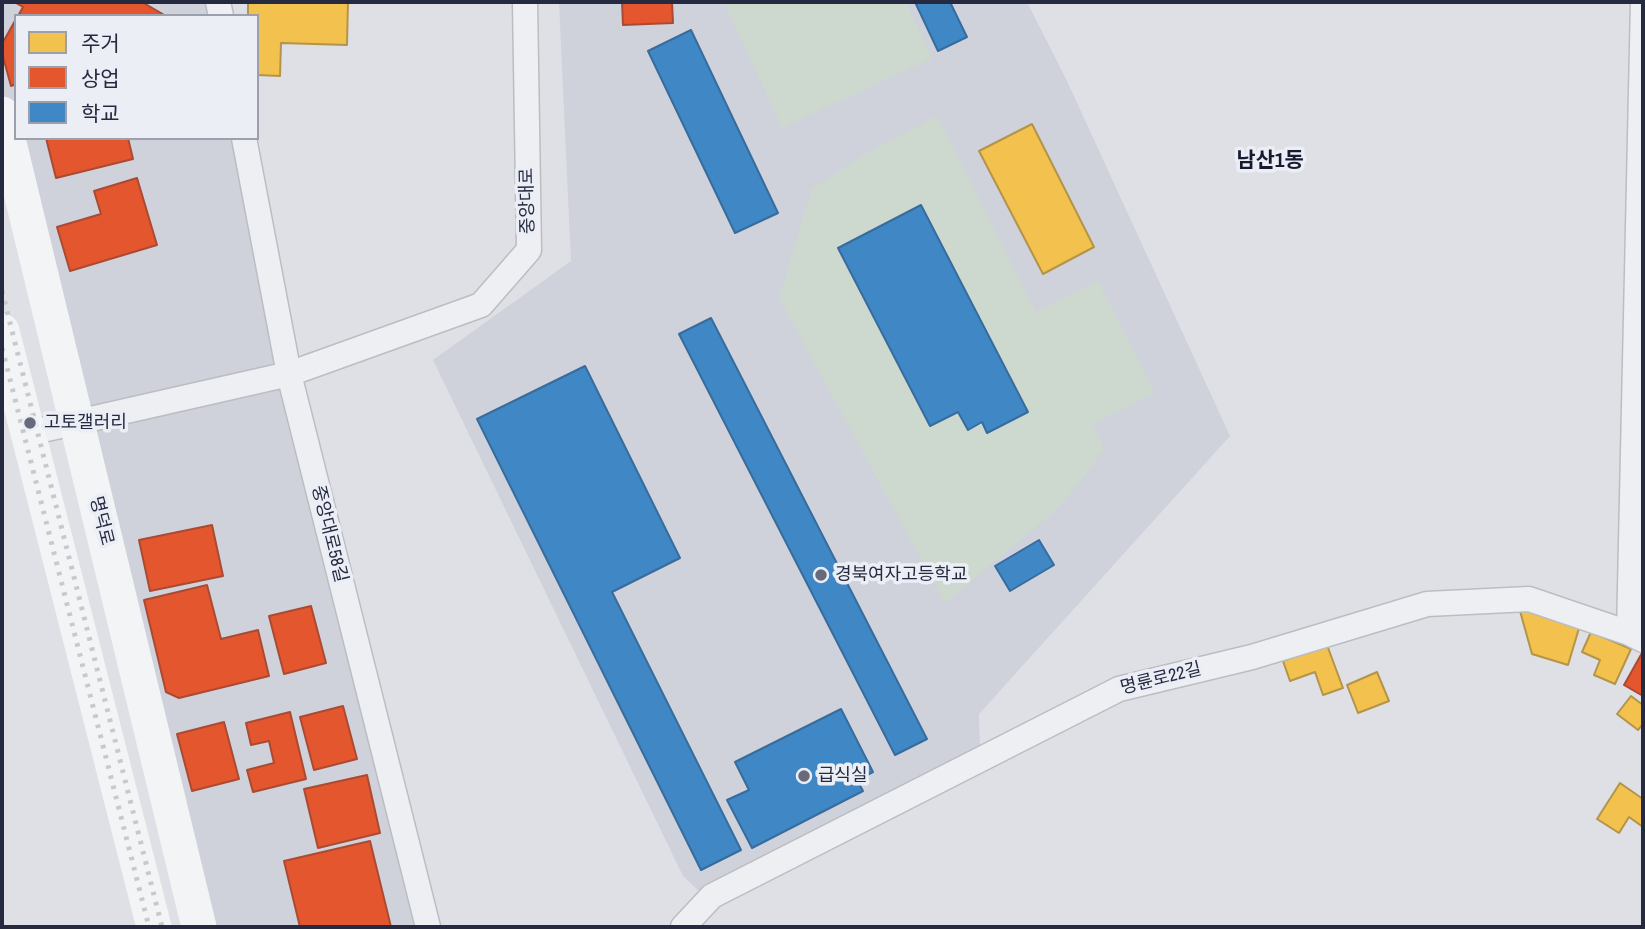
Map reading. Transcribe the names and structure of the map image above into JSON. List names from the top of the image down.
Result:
{
  "streets": {
    "main road": ["명덕로"],
    "street": ["중앙대로", "중앙대로58길", "명륜로22길"]
  },
  "crossings": [
    ["중앙대로", "명덕로"],
    ["중앙대로", "중앙대로58길"]
  ],
  "districts": ["남산1동"],
  "places": ["고토갤러리", "경북여자고등학교", "급식실"],
  "legend": ["주거", "상업", "학교"]
}
